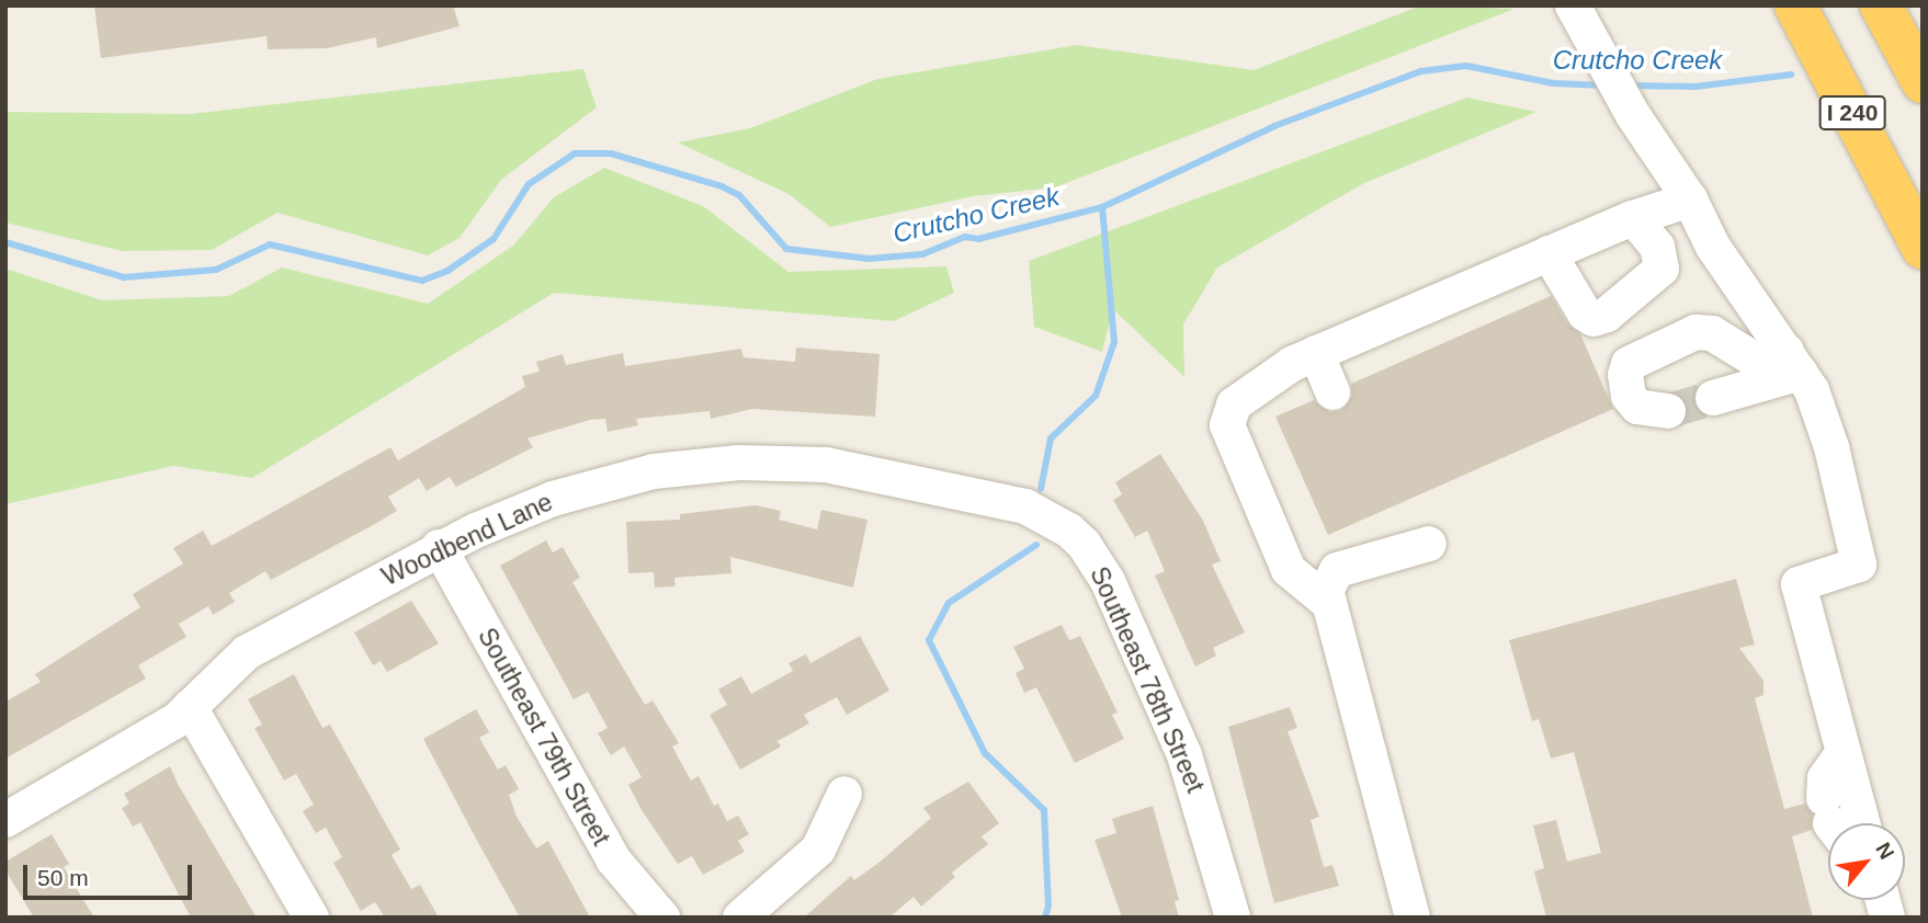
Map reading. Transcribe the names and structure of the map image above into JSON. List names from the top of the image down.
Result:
{
  "streets": {
    "highway": ["I 240"],
    "street": ["Woodbend Lane", "Southeast 78th Street", "Southeast 79th Street"]
  },
  "crossings": [
    ["Woodbend Lane", "Southeast 78th Street"],
    ["Woodbend Lane", "Southeast 79th Street"]
  ],
  "water": ["Crutcho Creek"],
  "scale_bar": "50 m",
  "north": "top right"
}
